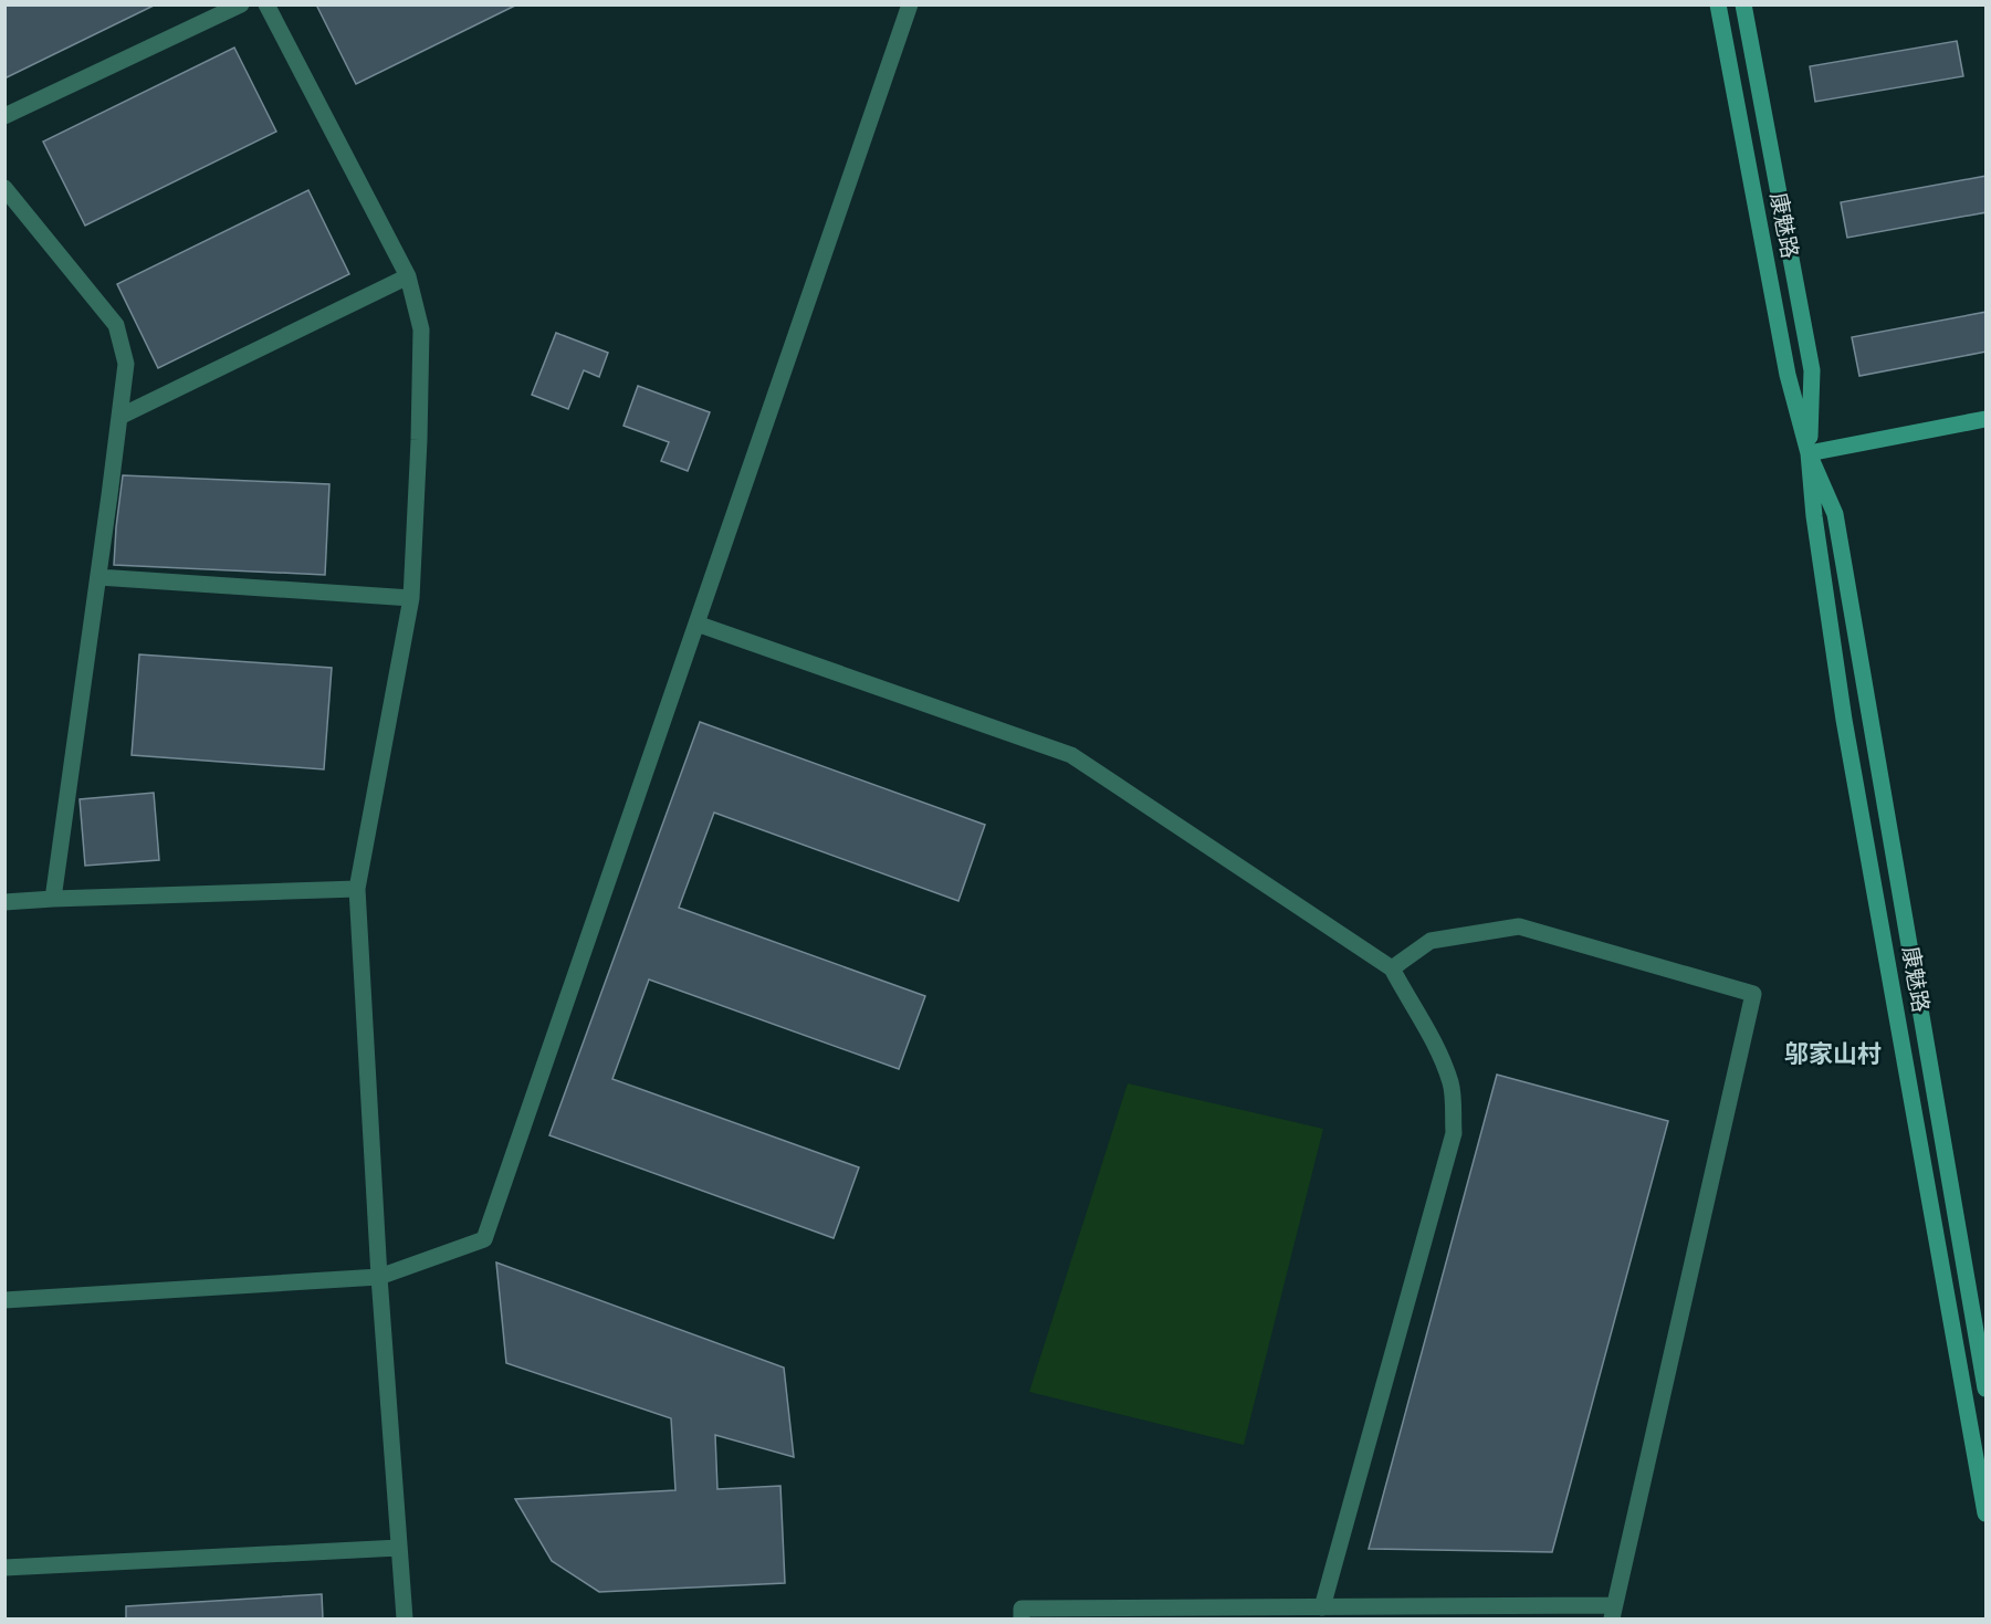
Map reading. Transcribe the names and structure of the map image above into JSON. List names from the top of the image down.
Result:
{
  "streets": {
    "main road": ["康魅路"]
  },
  "districts": ["邬家山村"]
}
